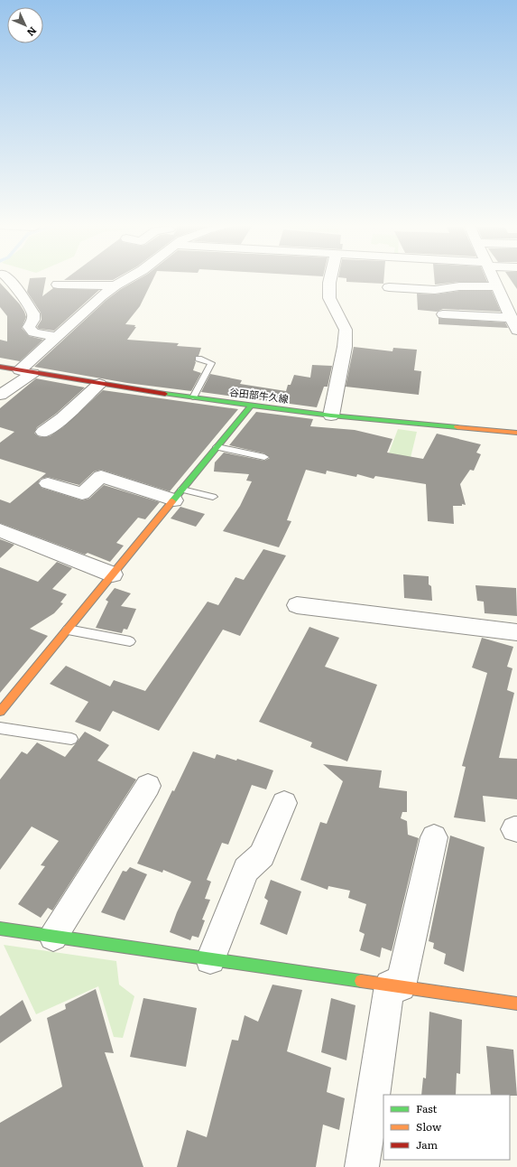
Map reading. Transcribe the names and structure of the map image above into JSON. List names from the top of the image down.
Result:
{
  "streets": {
    "street": ["谷田部牛久線"]
  },
  "legend": ["Fast", "Slow", "Jam"],
  "north": "bottom right"
}
